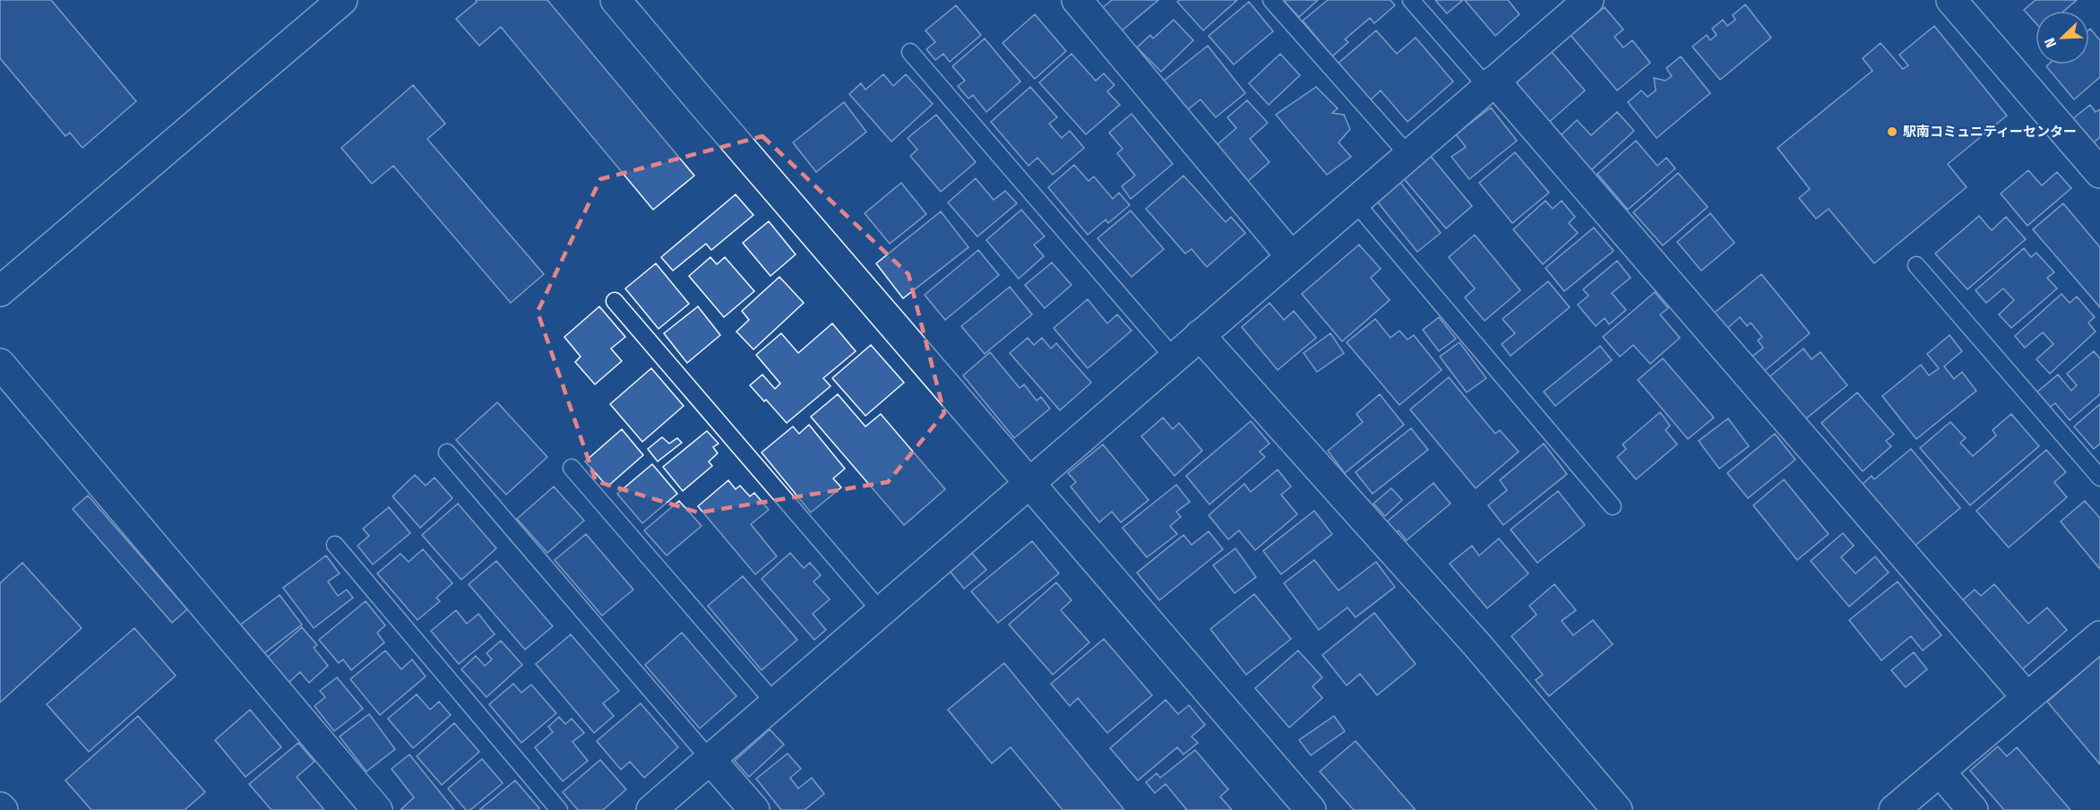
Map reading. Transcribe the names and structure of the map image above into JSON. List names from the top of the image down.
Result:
{
  "places": ["駅南コミュニティーセンター"],
  "north": "bottom left"
}
